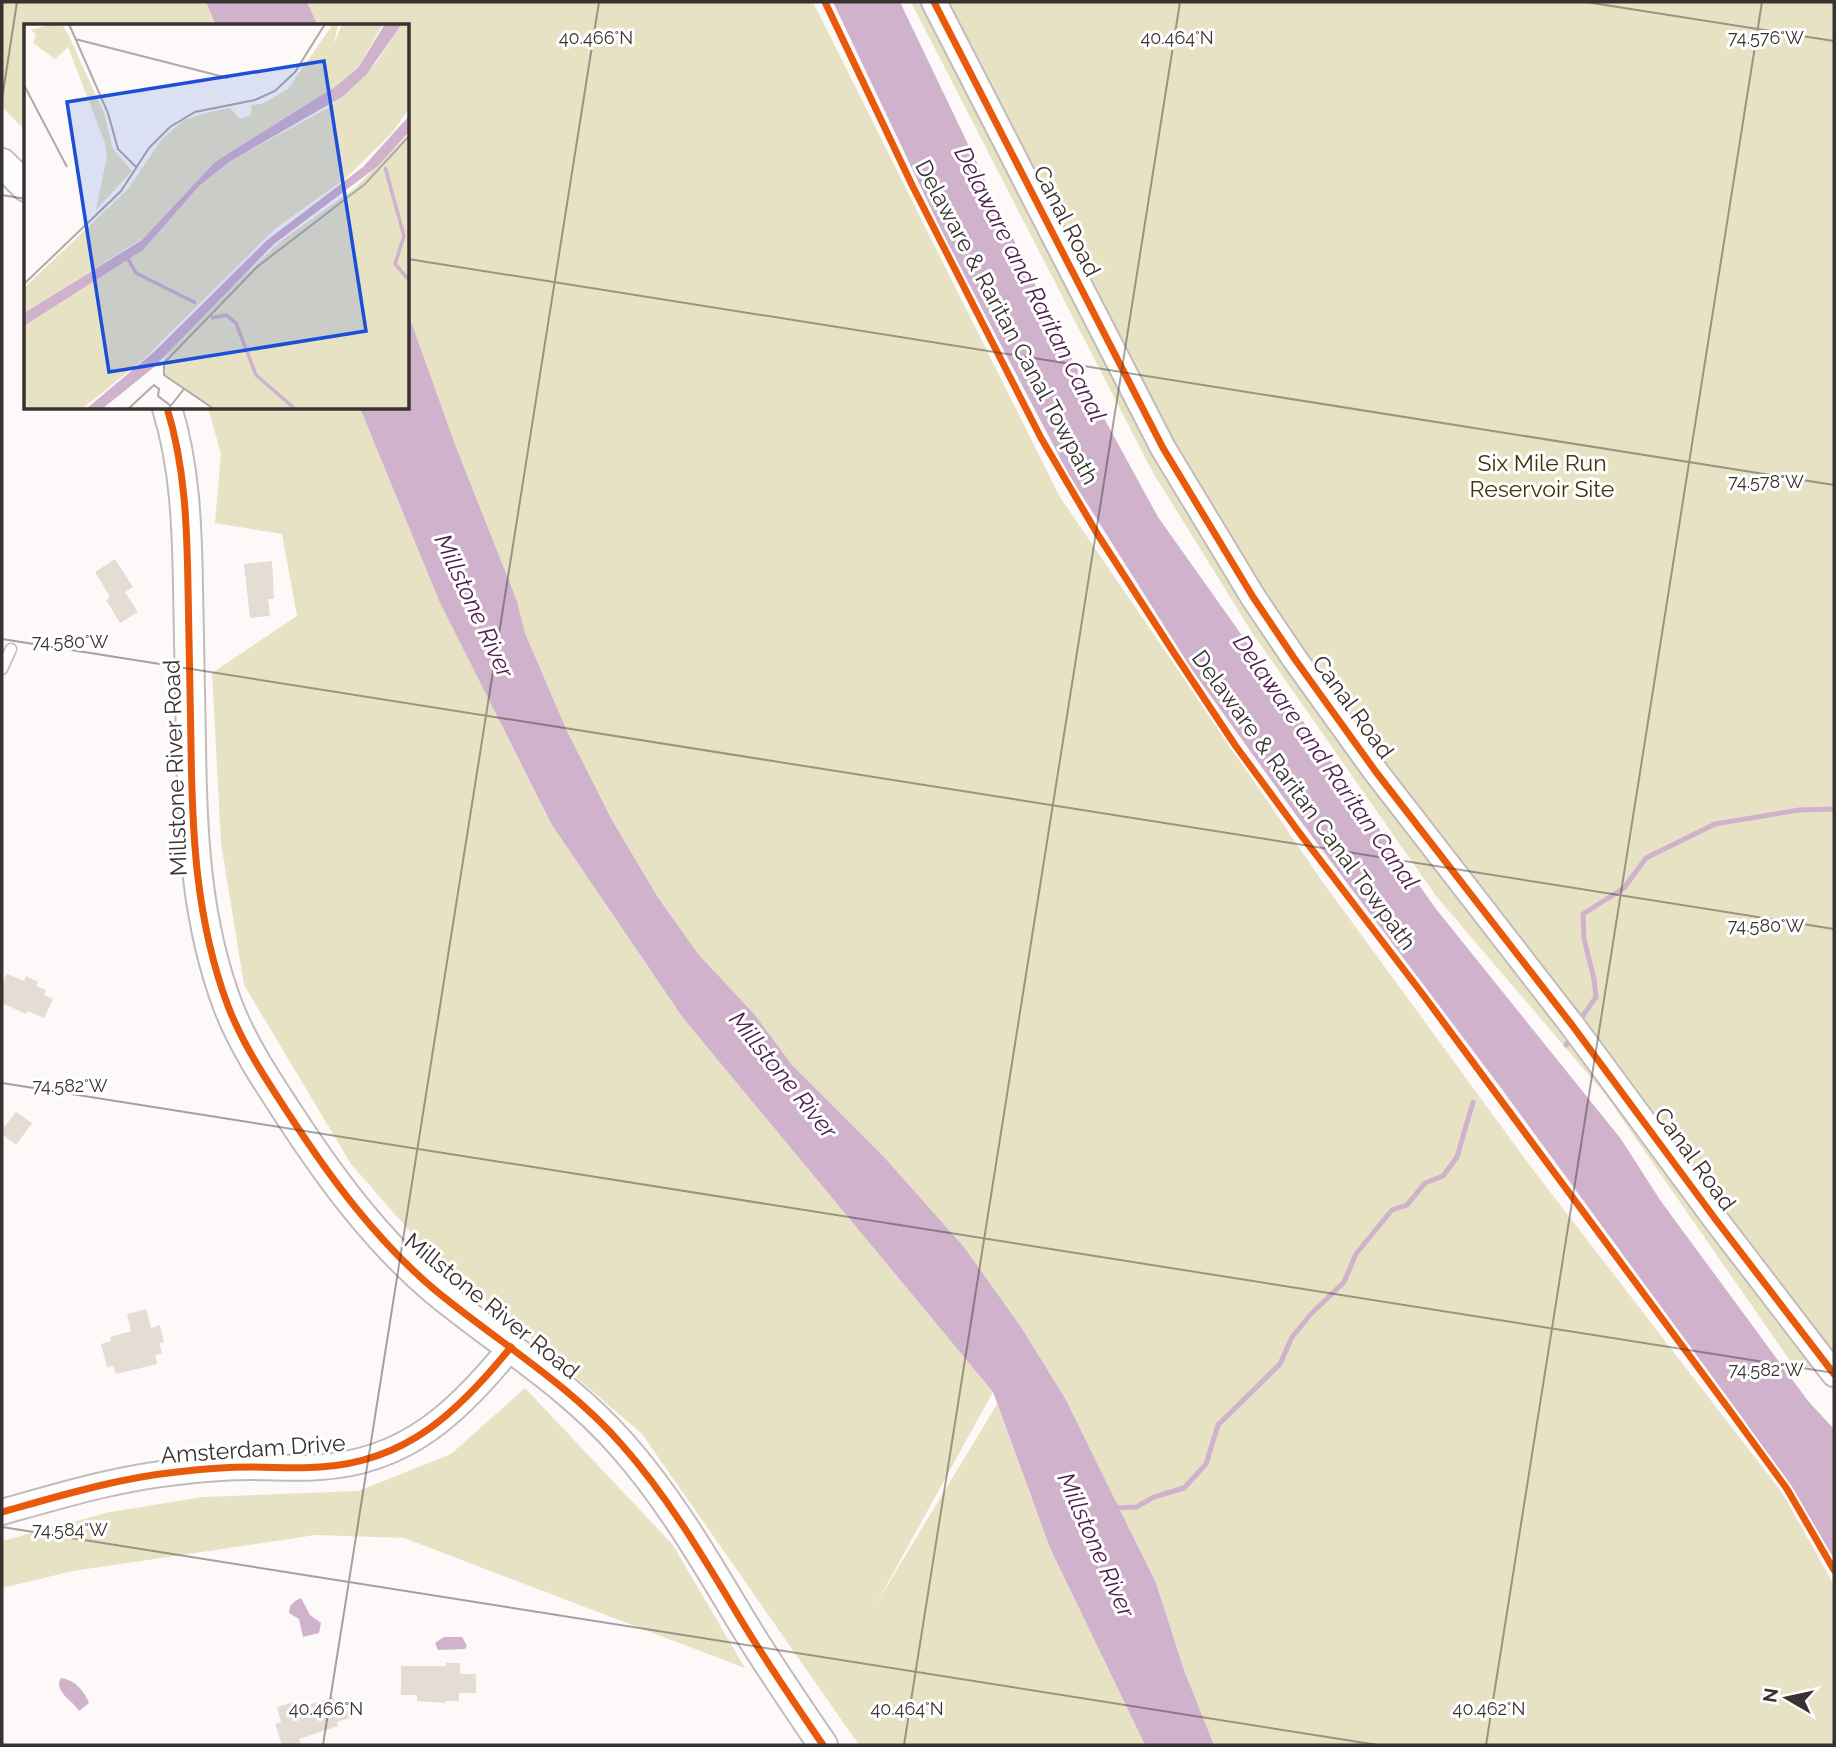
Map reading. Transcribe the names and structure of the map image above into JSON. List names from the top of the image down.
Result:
{
  "streets": {
    "main road": ["Millstone River Road"],
    "street": ["Canal Road", "Amsterdam Drive"],
    "cycle path": ["Delaware & Raritan Canal Towpath"]
  },
  "crossings": [
    ["Millstone River Road", "Amsterdam Drive"]
  ],
  "water": ["Delaware and Raritan Canal", "Millstone River"],
  "parks": ["Six Mile Run Reservoir Site"],
  "north": "left",
  "coordinates": [
    "74.576°W",
    "40.466°N",
    "40.464°N",
    "74.578°W",
    "74.580°W",
    "74.582°W",
    "74.584°W",
    "40.462°N"
  ]
}
